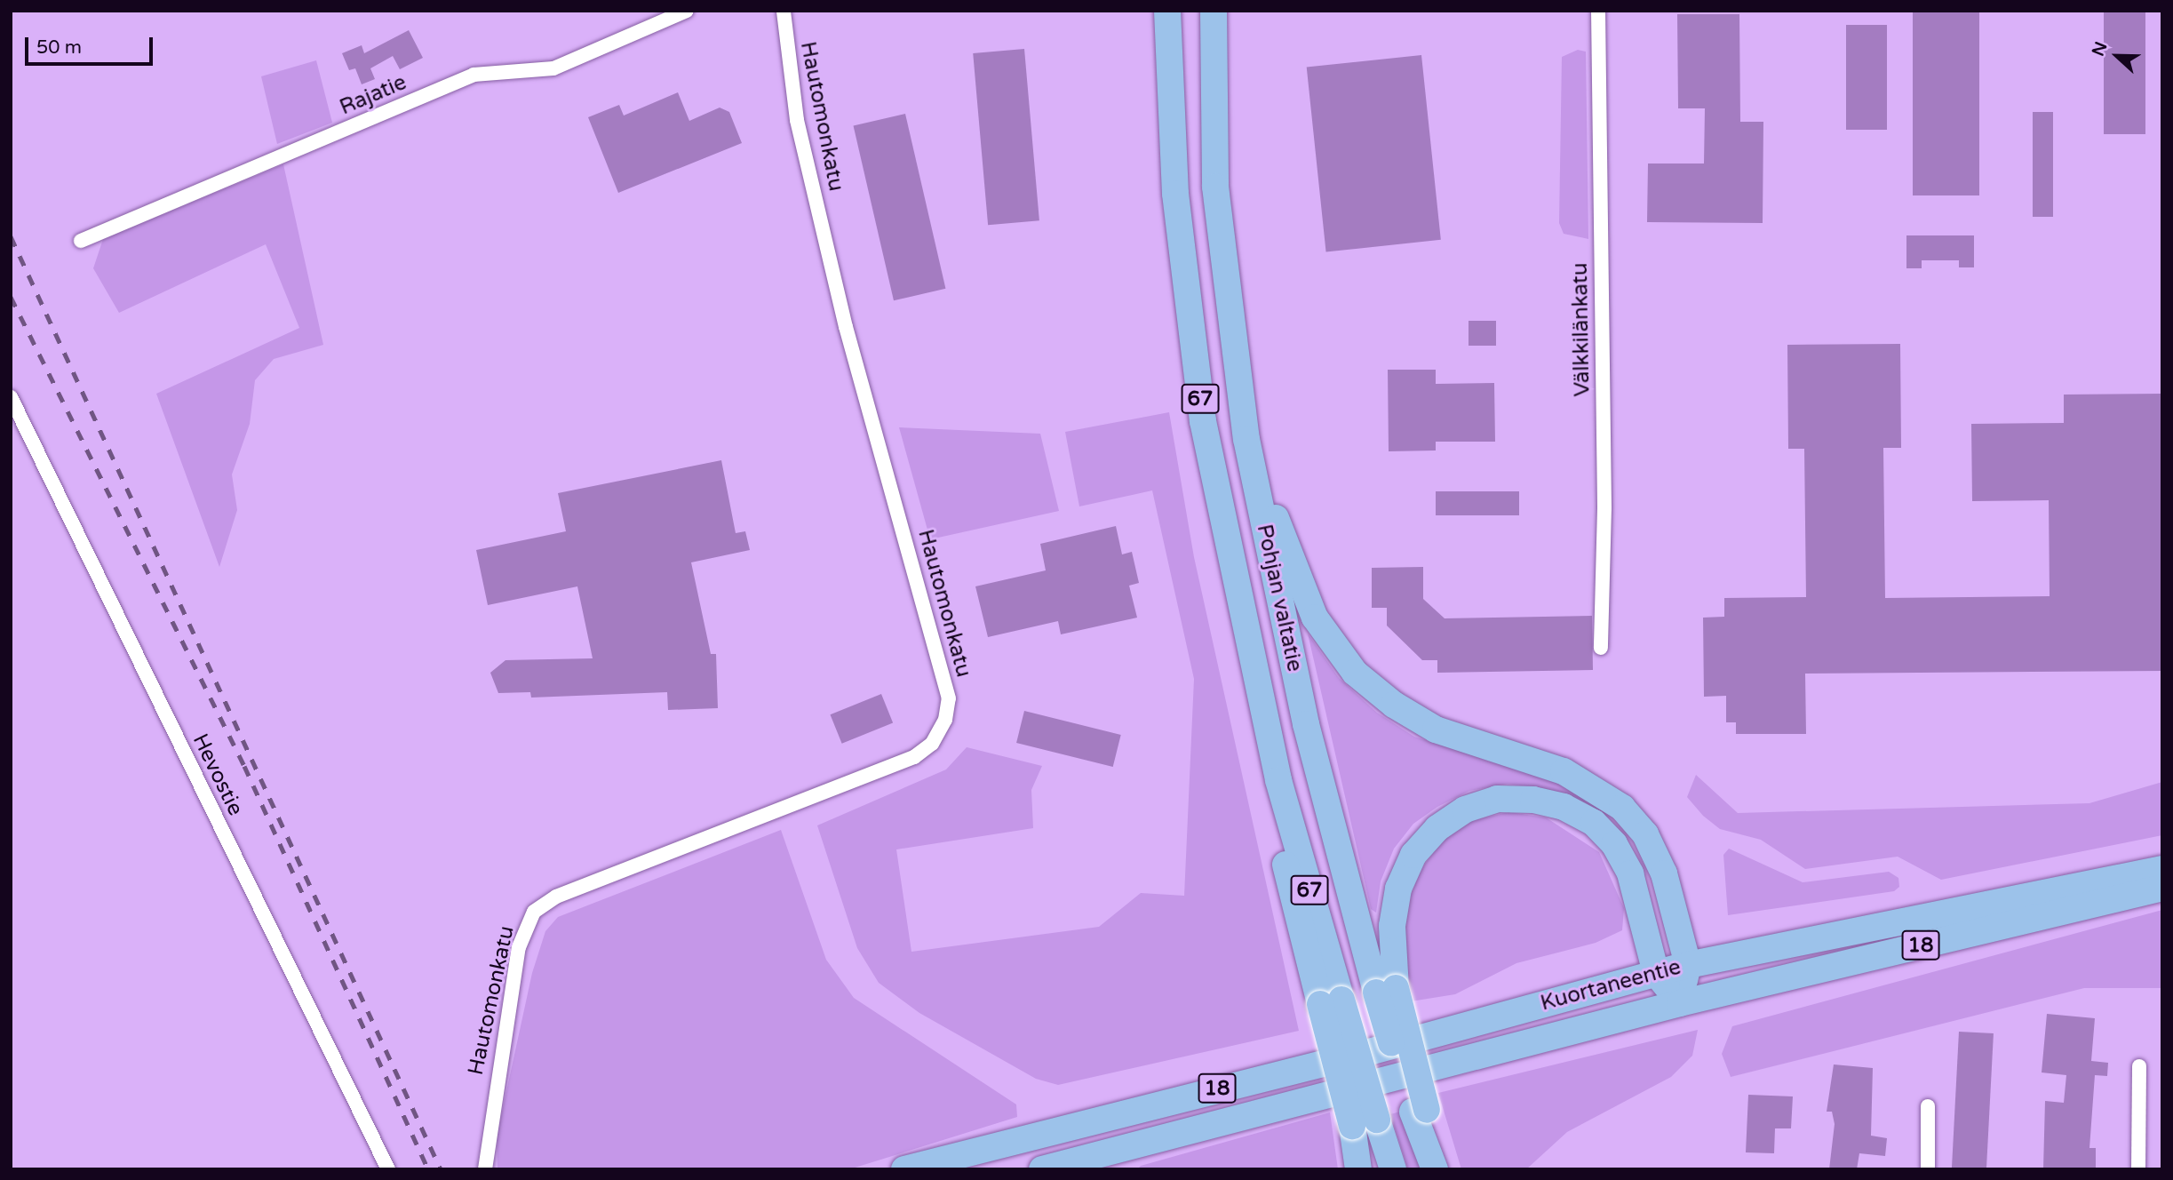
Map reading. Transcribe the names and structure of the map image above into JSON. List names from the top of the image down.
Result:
{
  "streets": {
    "highway": [
      "67",
      "Pohjan valtatie",
      "18",
      "Kuortaneentie"
    ],
    "street": [
      "Rajatie",
      "Hautomonkatu",
      "Välkkilänkatu",
      "Hevostie"
    ]
  },
  "crossings": [
    ["18", "Kuortaneentie"]
  ],
  "scale_bar": "50 m",
  "north": "left"
}
